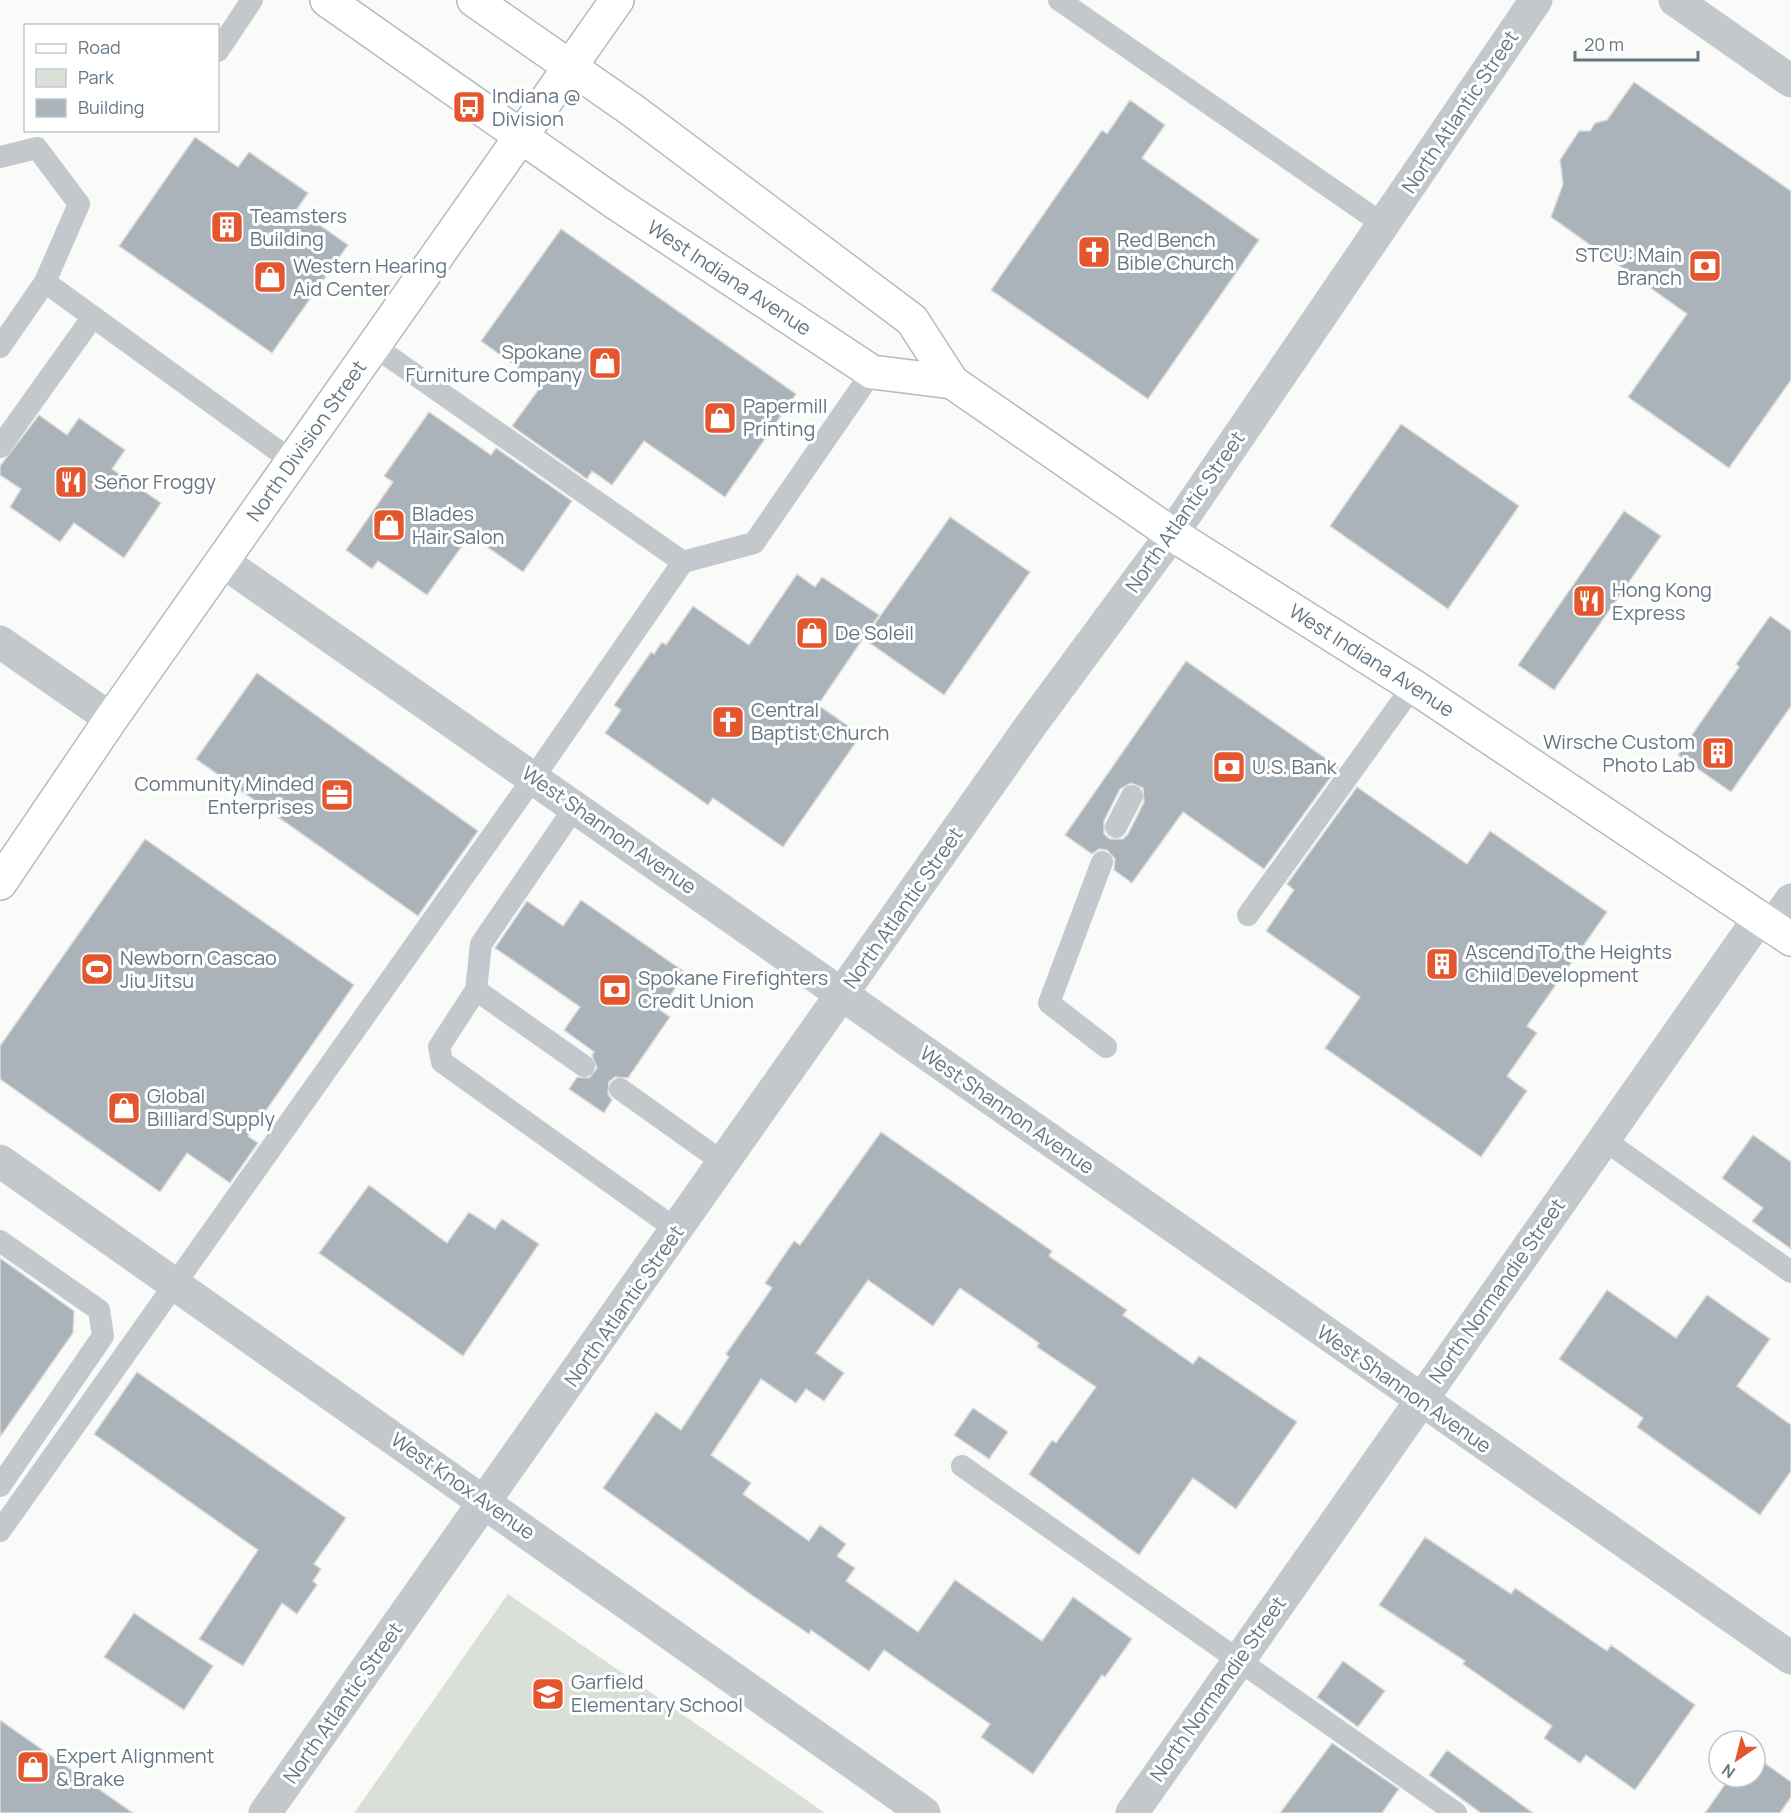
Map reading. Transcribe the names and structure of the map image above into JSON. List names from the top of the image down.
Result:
{
  "streets": {
    "main road": ["West Indiana Avenue", "North Division Street"],
    "street": [
      "North Atlantic Street",
      "West Shannon Avenue",
      "North Normandie Street",
      "West Knox Avenue"
    ]
  },
  "crossings": [
    ["North Atlantic Street", "West Indiana Avenue"],
    ["North Atlantic Street", "West Shannon Avenue"],
    ["North Atlantic Street", "West Knox Avenue"],
    ["West Indiana Avenue", "North Division Street"],
    ["West Indiana Avenue", "North Normandie Street"],
    ["North Division Street", "West Shannon Avenue"],
    ["West Shannon Avenue", "North Normandie Street"]
  ],
  "places": {
    "bus stop": ["Indiana @ Division"],
    "building": ["Teamsters Building", "Wirsche Custom Photo Lab", "Ascend To the Heights Child Development"],
    "church": ["Red Bench Bible Church", "Central Baptist Church"],
    "bank": ["STCU: Main Branch", "U.S. Bank", "Spokane Firefighters Credit Union"],
    "shop": [
      "Western Hearing Aid Center",
      "Spokane Furniture Company",
      "Papermill Printing",
      "Blades Hair Salon",
      "De Soleil",
      "Global Billiard Supply",
      "Expert Alignment & Brake"
    ],
    "restaurant": ["Señor Froggy", "Hong Kong Express"],
    "office": ["Community Minded Enterprises"],
    "sports": ["Newborn Cascao Jiu Jitsu"],
    "school or university": ["Garfield Elementary School"]
  },
  "legend": ["Road", "Park", "Building"],
  "scale_bar": "20 m",
  "north": "bottom left"
}
